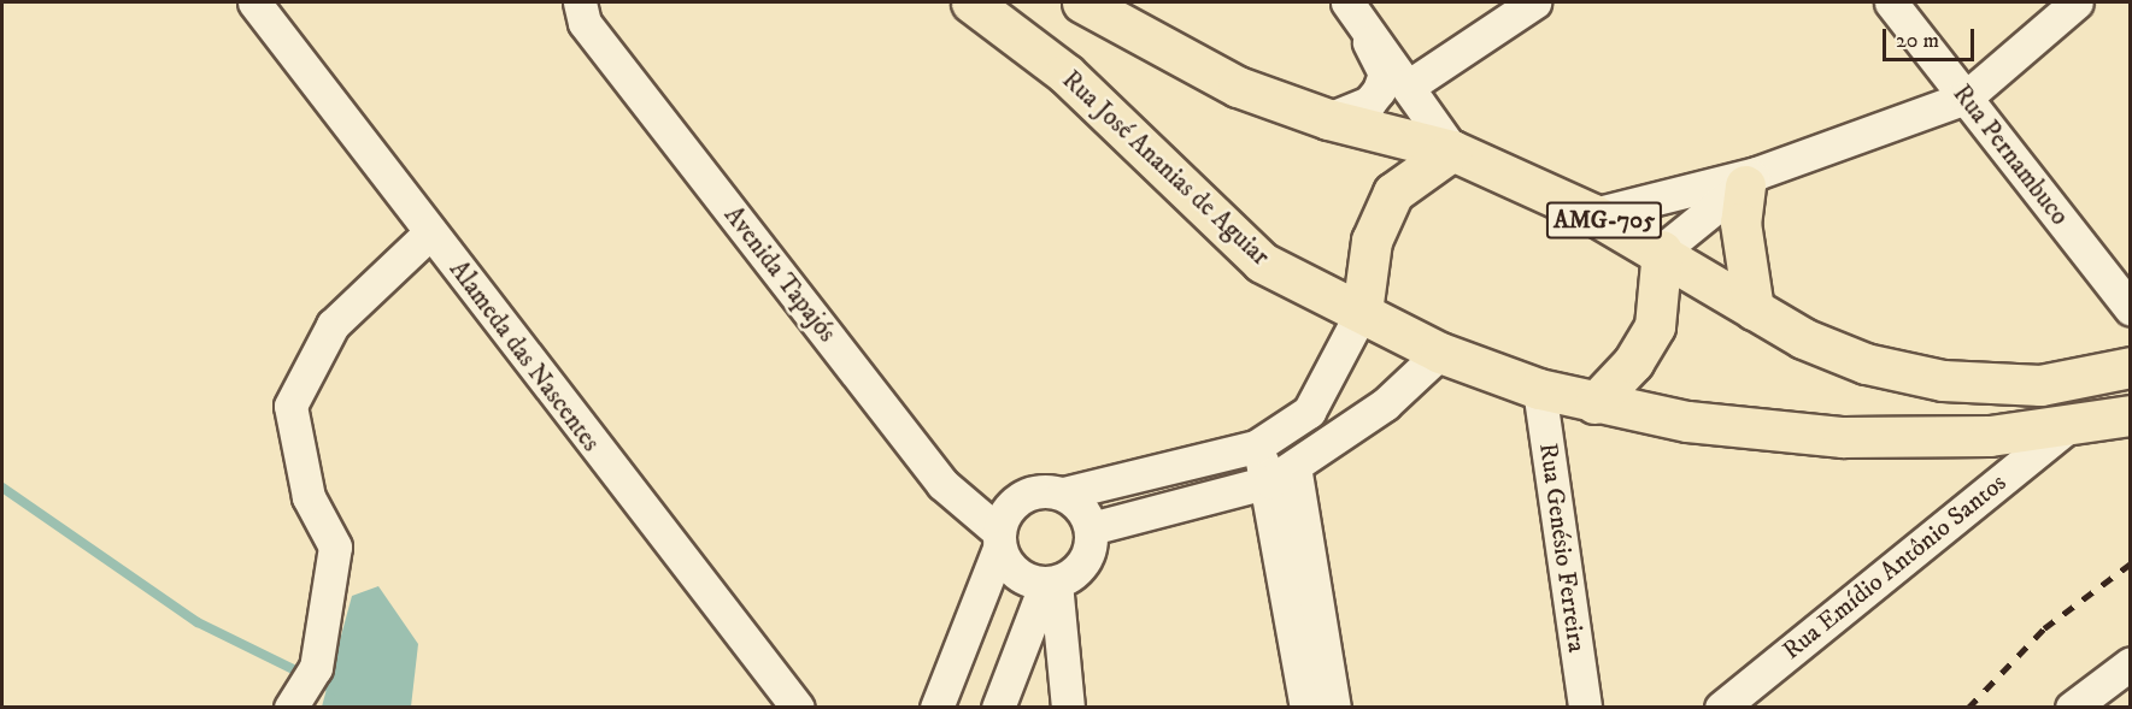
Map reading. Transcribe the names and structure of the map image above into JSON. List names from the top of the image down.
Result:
{
  "streets": {
    "main road": ["Rua José Ananias de Aguiar", "AMG-705"],
    "street": [
      "Rua Pernambuco",
      "Avenida Tapajós",
      "Alameda das Nascentes",
      "Rua Genésio Ferreira",
      "Rua Emídio Antônio Santos"
    ]
  },
  "crossings": [
    ["Rua José Ananias de Aguiar", "Rua Genésio Ferreira"],
    ["Rua José Ananias de Aguiar", "Rua Emídio Antônio Santos"]
  ],
  "scale_bar": "20 m"
}
